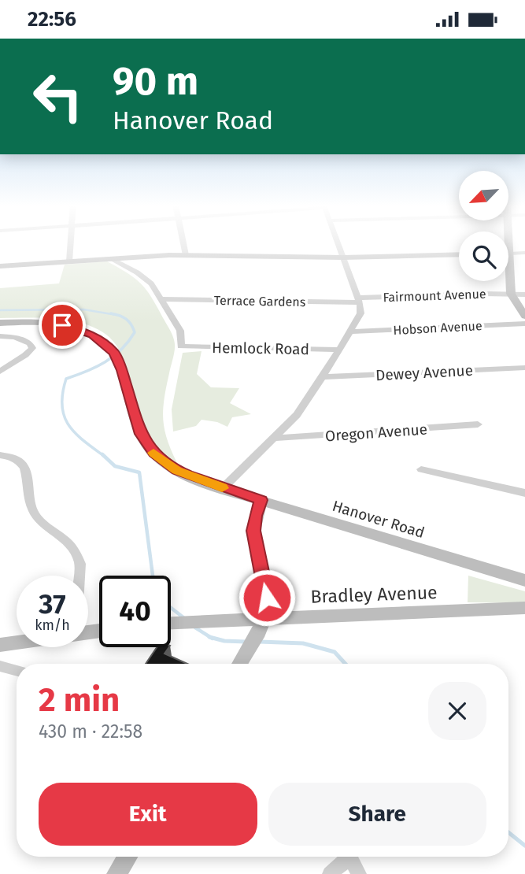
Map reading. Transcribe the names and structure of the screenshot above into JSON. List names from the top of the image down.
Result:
{
  "streets": {
    "street": [
      "Fairmount Avenue",
      "Terrace Gardens",
      "Hobson Avenue",
      "Hemlock Road",
      "Dewey Avenue",
      "Oregon Avenue",
      "Hanover Road",
      "Bradley Avenue"
    ]
  },
  "crossings": [
    ["Fairmount Avenue", "Terrace Gardens"],
    ["Terrace Gardens", "Hemlock Road"]
  ],
  "north": "bottom left",
  "page": {
    "status": "22:56",
    "turn": ["90 m", "Hanover Road"],
    "speed": "37 km/h",
    "limit": "40",
    "heading": ["2 min", "430 m · 22:58"],
    "buttons": ["Exit", "Share"]
  }
}
